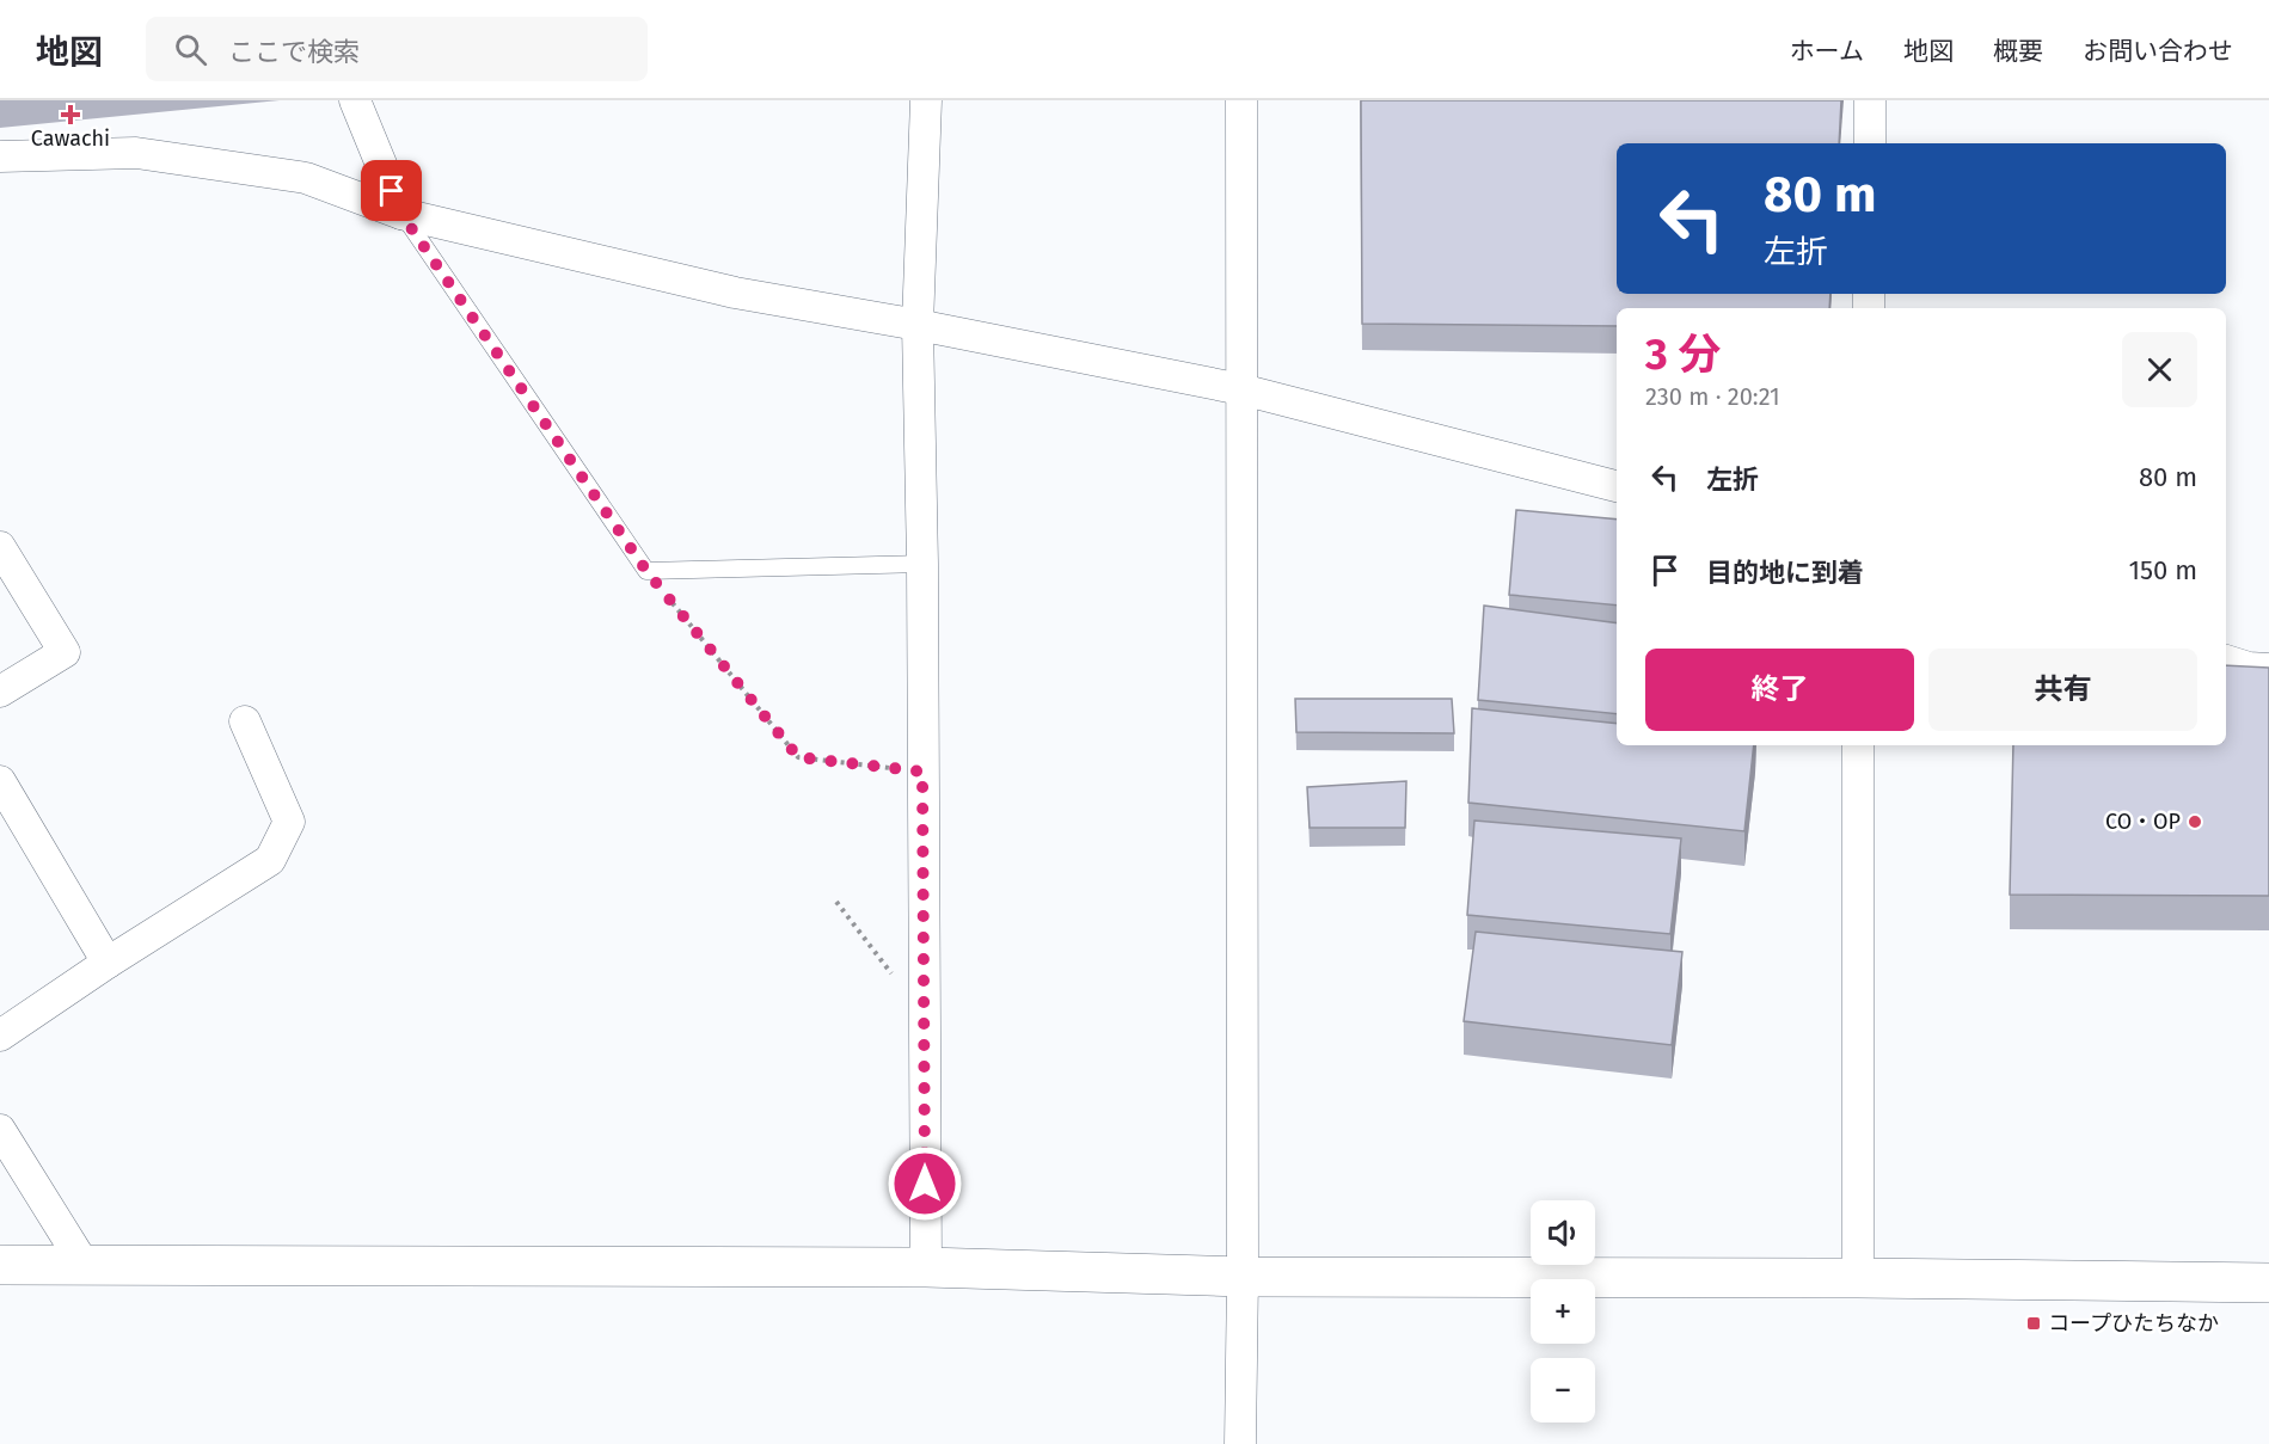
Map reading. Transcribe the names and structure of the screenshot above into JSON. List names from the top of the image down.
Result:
{
  "places": {
    "health": ["Cawachi"],
    "other": ["CO・OP"],
    "transit": ["コープひたちなか"]
  },
  "page": {
    "header": "地図",
    "search": "ここで検索",
    "nav": [
      "ホーム",
      "地図",
      "概要",
      "お問い合わせ"
    ],
    "turn": ["80 m", "左折"],
    "heading": ["3 分", "230 m · 20:21"],
    "list": [
      {
        "name": "左折",
        "value": "80 m"
      },
      {
        "name": "目的地に到着",
        "value": "150 m"
      }
    ],
    "buttons": ["終了", "共有"],
    "map_buttons": ["+", "−"]
  }
}
